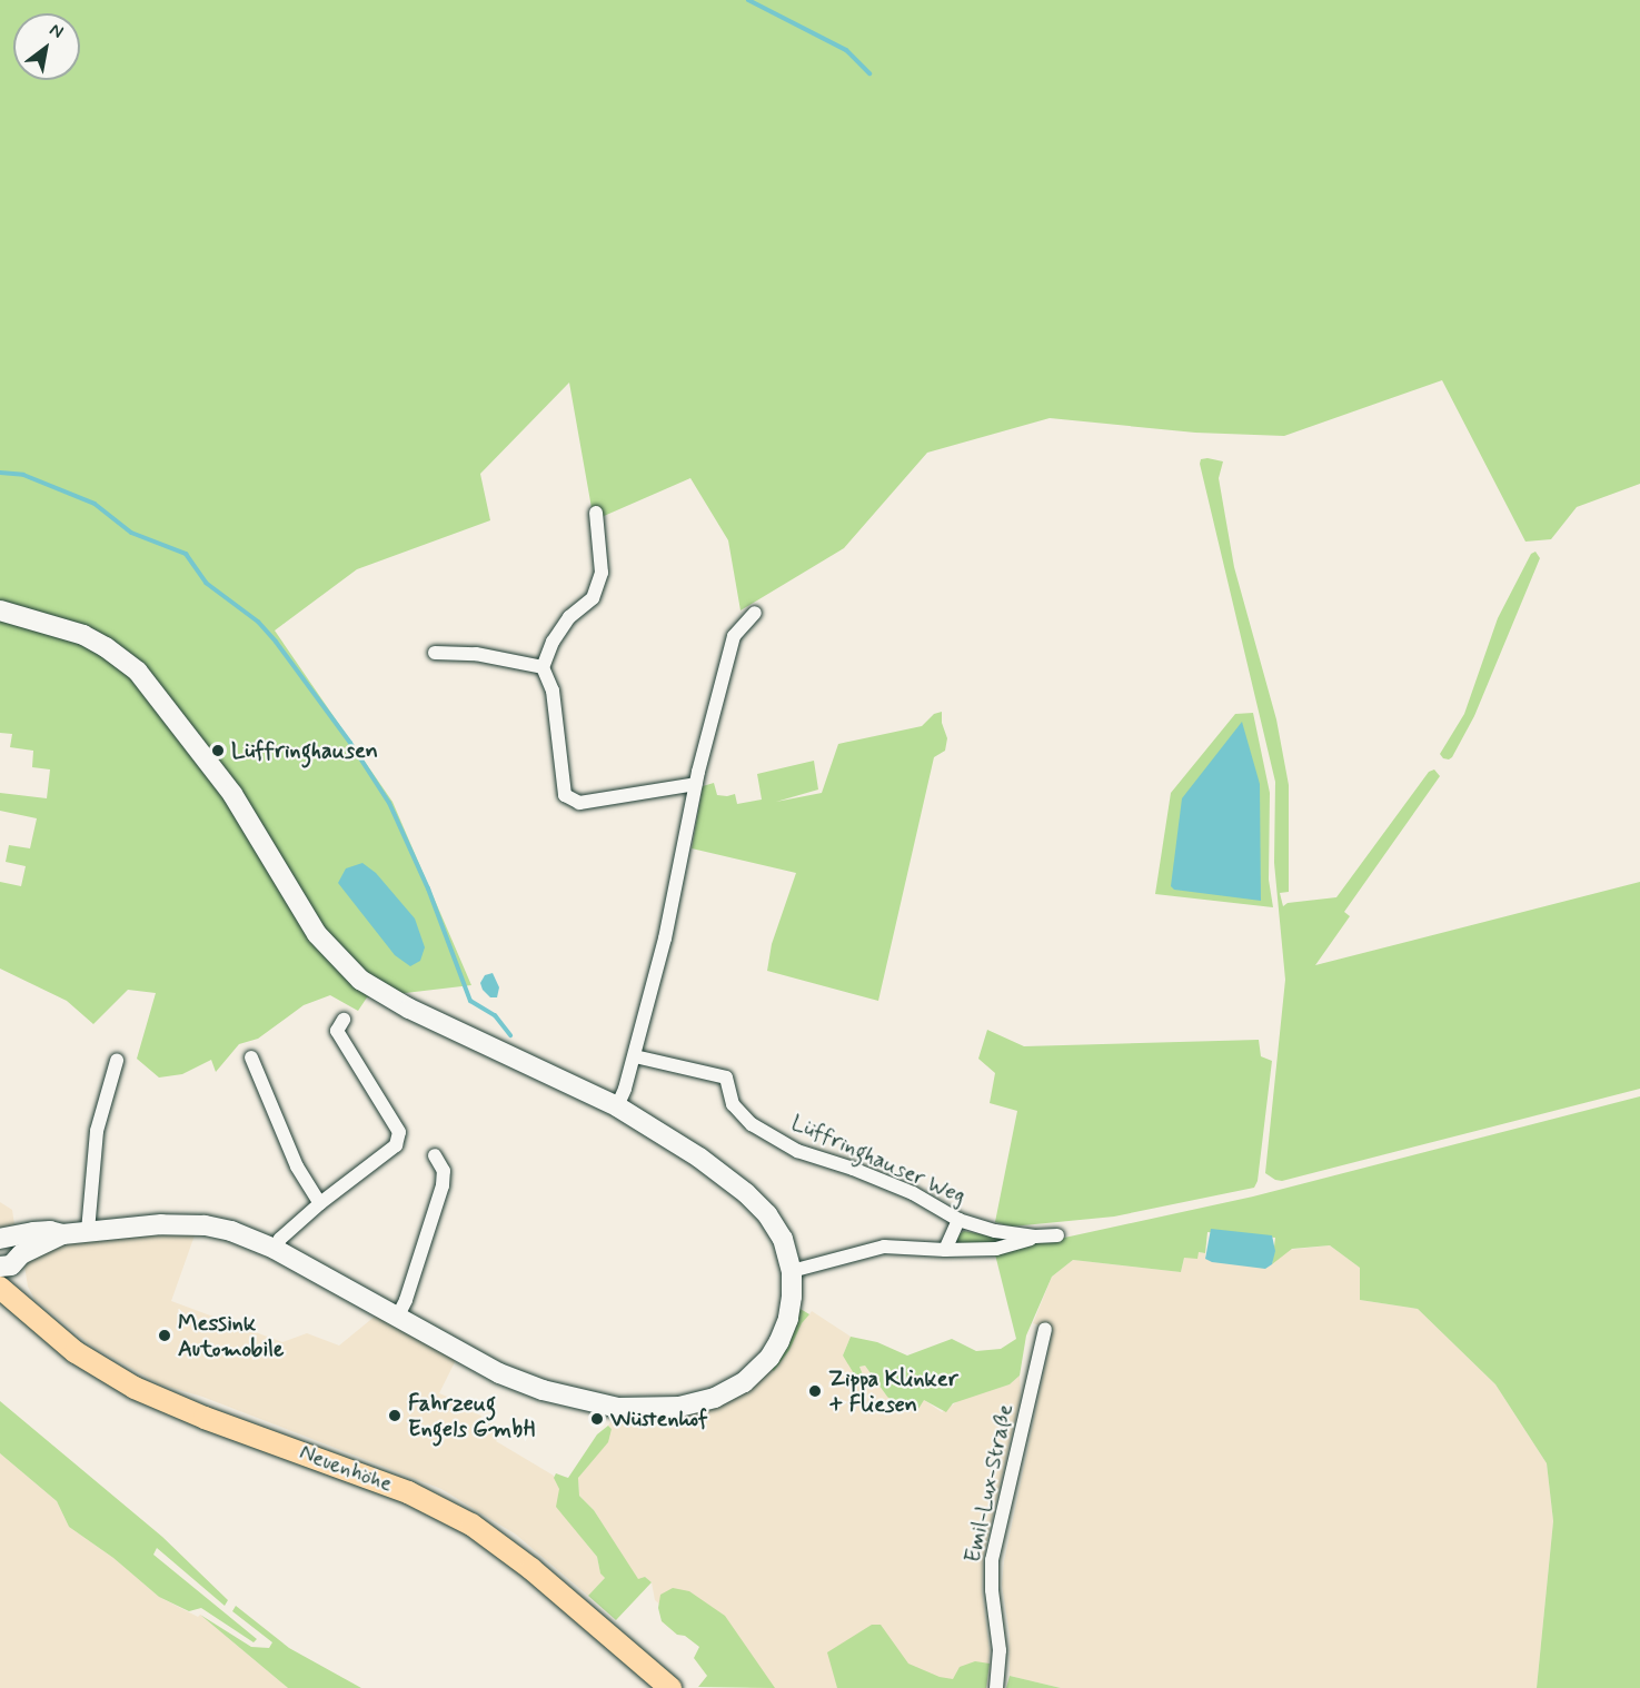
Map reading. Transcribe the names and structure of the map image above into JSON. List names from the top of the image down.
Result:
{
  "streets": {
    "main road": ["Neuenhöhe"],
    "street": ["Lüffringhauser Weg", "Emil-Lux-Straße"]
  },
  "places": [
    "Lüffringhausen",
    "Messink Automobile",
    "Zippa Klinker + Fliesen",
    "Fahrzeug Engels GmbH",
    "Wüstenhof"
  ],
  "north": "top right"
}
